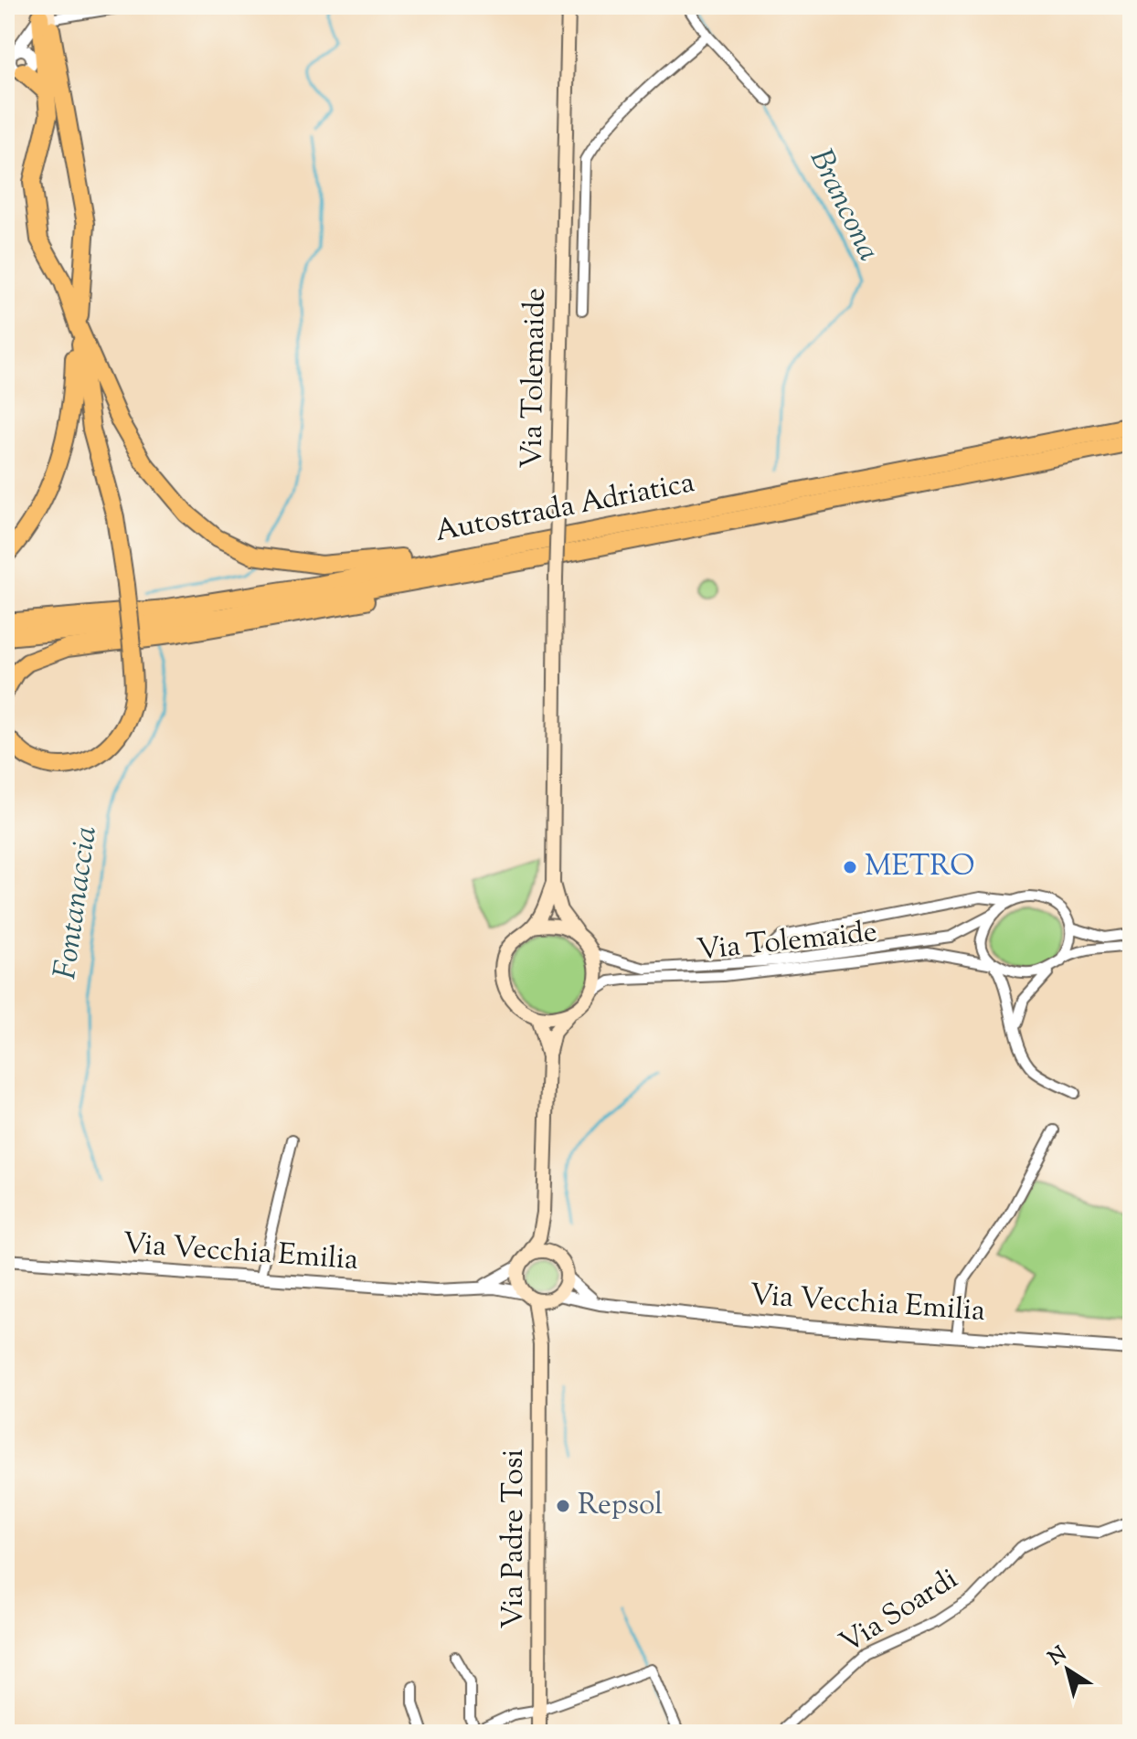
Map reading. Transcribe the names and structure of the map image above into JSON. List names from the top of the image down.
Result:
{
  "streets": {
    "highway": ["Autostrada Adriatica"],
    "main road": ["Via Tolemaide", "Via Padre Tosi"],
    "street": ["Via Vecchia Emilia", "Via Soardi"]
  },
  "crossings": [
    ["Via Tolemaide", "Via Vecchia Emilia"]
  ],
  "water": ["Brancona", "Fontanaccia"],
  "places": ["METRO", "Repsol"],
  "north": "top left"
}
